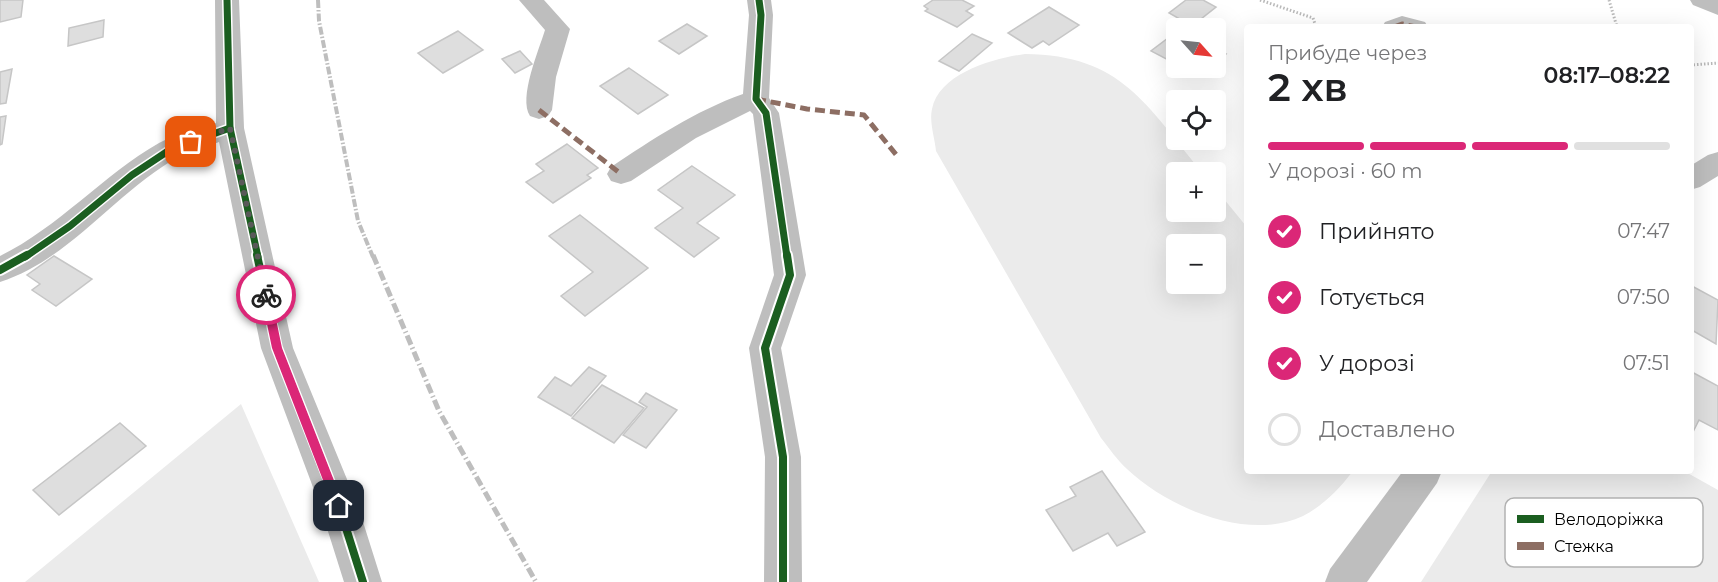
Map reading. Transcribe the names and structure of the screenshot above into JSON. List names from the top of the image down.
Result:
{
  "legend": ["Велодоріжка", "Стежка"],
  "north": "bottom right",
  "page": {
    "map_buttons": ["+", "−"],
    "heading": ["2 хв", "Прибуде через", "08:17–08:22"],
    "bar": "У дорозі · 60 m",
    "list": [
      ["Прийнято", "07:47"],
      ["Готується", "07:50"],
      ["У дорозі", "07:51"],
      "Доставлено"
    ]
  }
}
